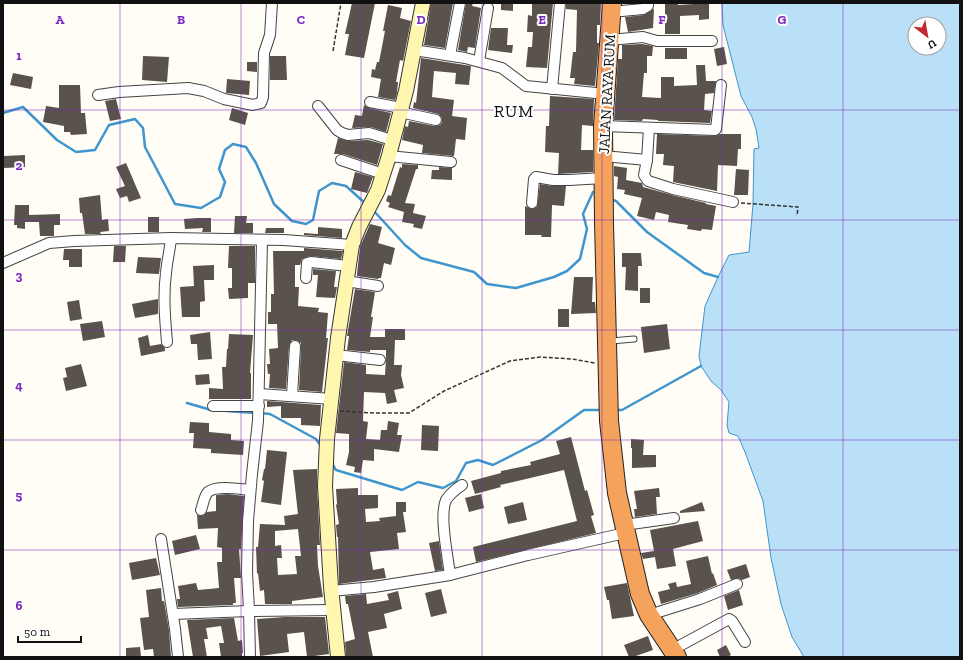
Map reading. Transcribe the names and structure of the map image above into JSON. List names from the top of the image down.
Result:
{
  "streets": {
    "highway": ["JALAN RAYA RUM"]
  },
  "districts": ["RUM"],
  "scale_bar": "50 m",
  "north": "bottom right",
  "grid": {
    "columns": [
      "A",
      "B",
      "C",
      "D",
      "E",
      "F",
      "G"
    ],
    "rows": [
      "1",
      "2",
      "3",
      "4",
      "5",
      "6"
    ]
  }
}
